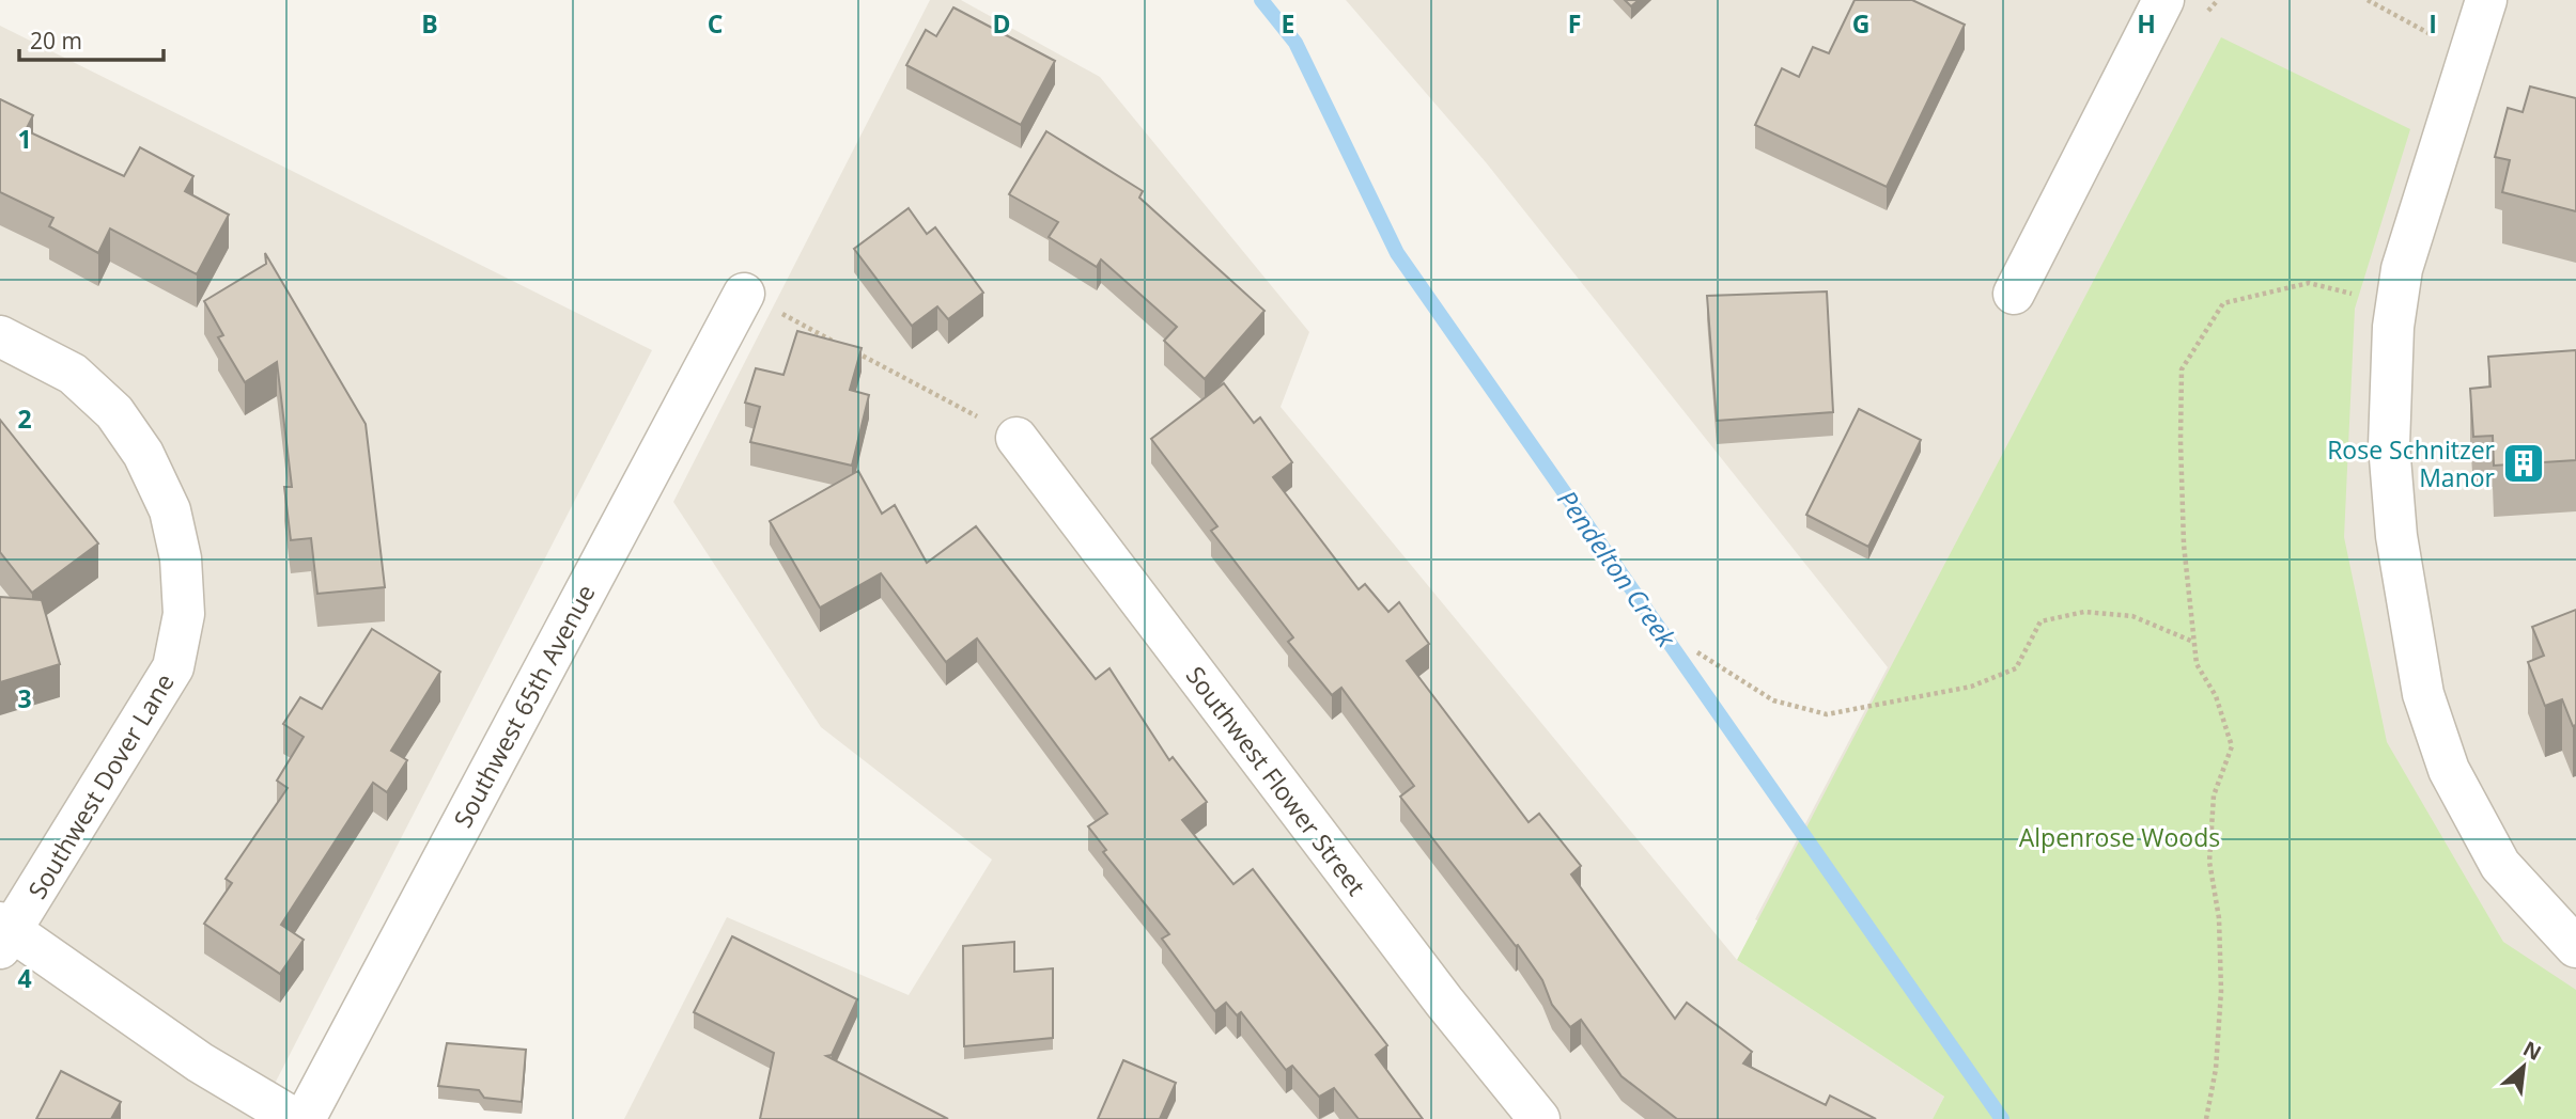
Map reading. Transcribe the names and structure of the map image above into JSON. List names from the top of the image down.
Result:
{
  "streets": {
    "street": ["Southwest 65th Avenue", "Southwest Flower Street", "Southwest Dover Lane"]
  },
  "water": ["Pendelton Creek"],
  "parks": ["Alpenrose Woods"],
  "places": {
    "building": ["Rose Schnitzer Manor"]
  },
  "scale_bar": "20 m",
  "north": "top right",
  "grid": {
    "columns": [
      "B",
      "C",
      "D",
      "E",
      "F",
      "G",
      "H",
      "I"
    ],
    "rows": [
      "1",
      "2",
      "3",
      "4"
    ]
  }
}
